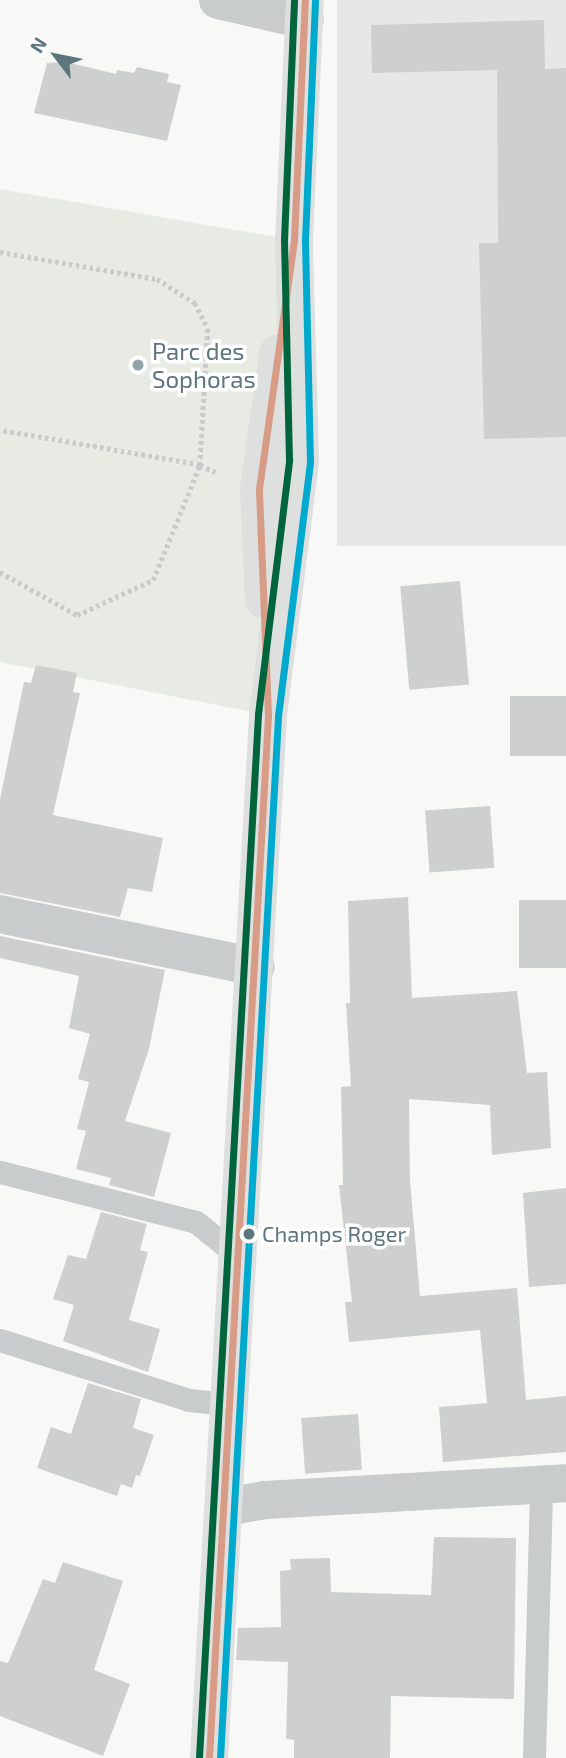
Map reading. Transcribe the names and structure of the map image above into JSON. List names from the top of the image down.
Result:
{
  "places": ["Parc des Sophoras", "Champs Roger"],
  "north": "top left"
}
